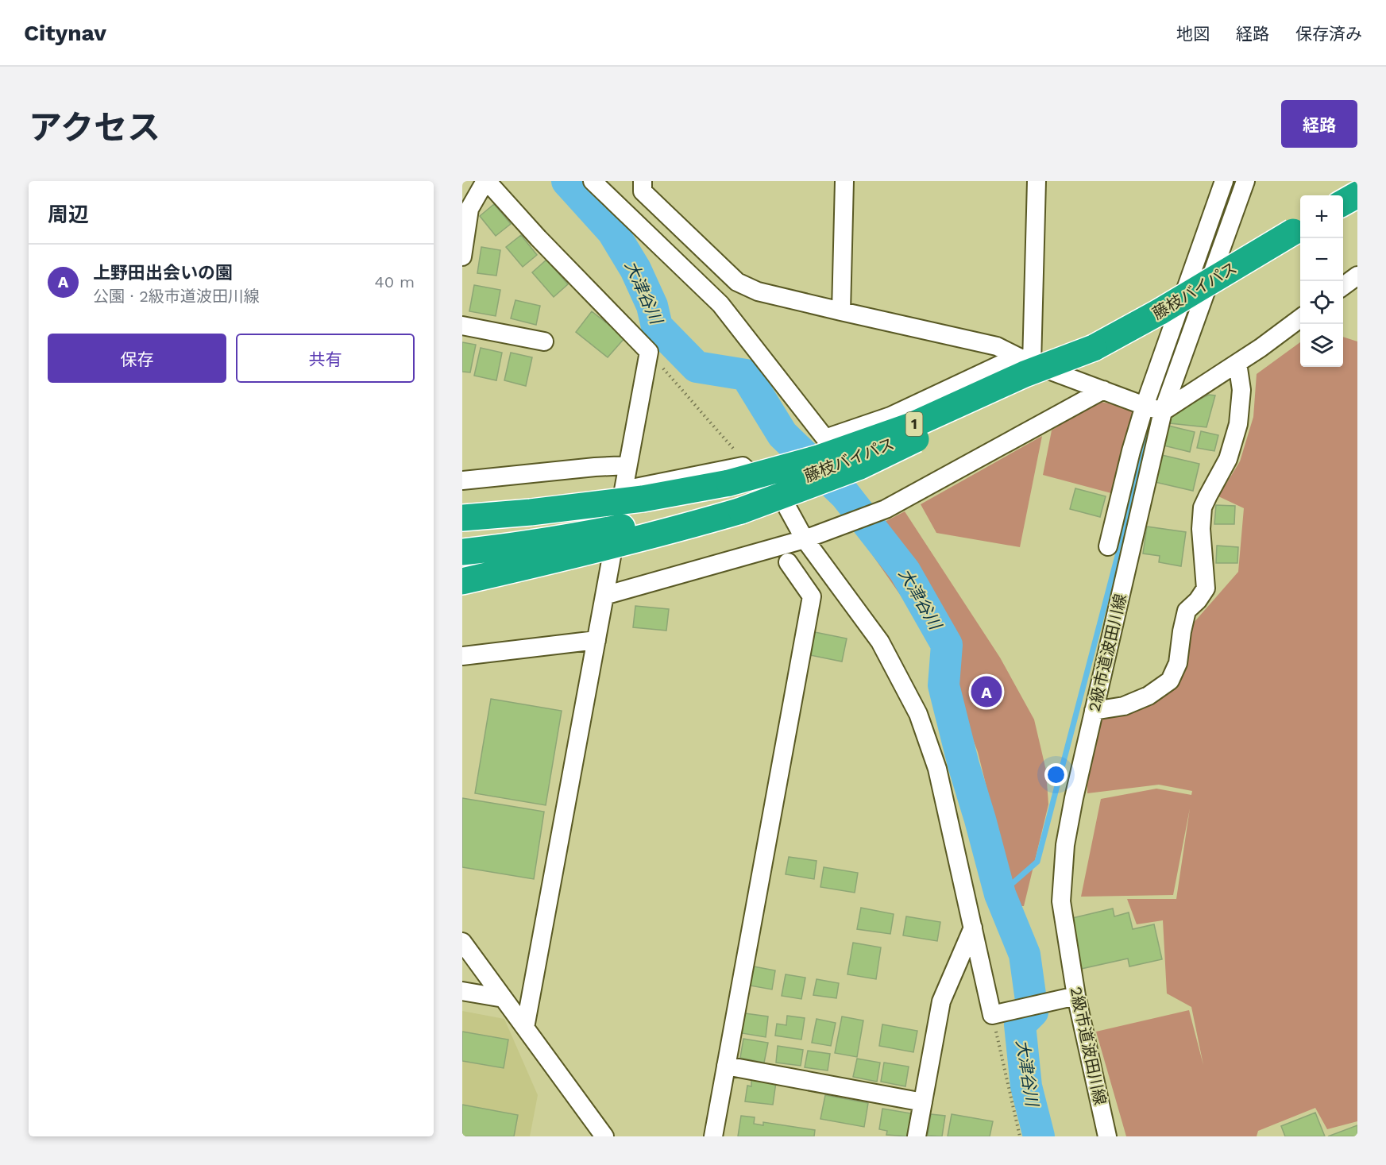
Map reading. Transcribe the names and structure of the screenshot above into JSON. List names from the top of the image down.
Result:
{
  "streets": {
    "highway": ["藤枝バイパス", "1"],
    "street": ["2級市道波田川線"]
  },
  "crossings": [
    ["藤枝バイパス", "1"]
  ],
  "water": ["大津谷川"],
  "page": {
    "header": "Citynav",
    "nav": ["地図", "経路", "保存済み"],
    "title": "アクセス",
    "buttons": [
      "経路",
      ["保存", "共有"]
    ],
    "heading": "周辺",
    "map_buttons": ["+", "−"],
    "list": [
      {
        "mark": "A",
        "name": "上野田出会いの園",
        "note": "公園 · 2級市道波田川線",
        "value": "40 m"
      }
    ],
    "pins": "A"
  }
}
